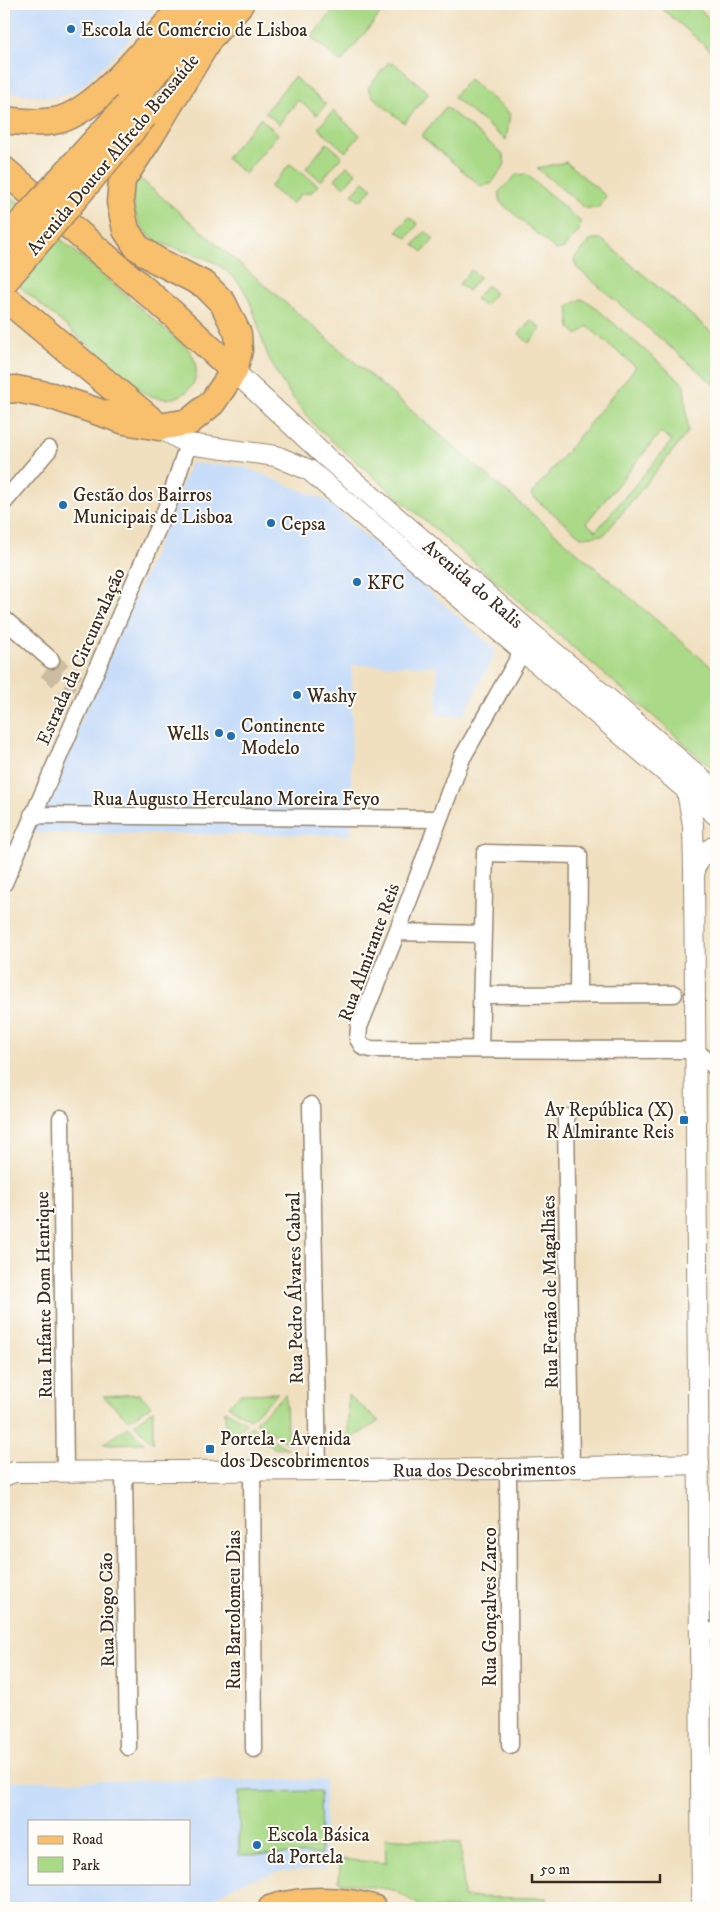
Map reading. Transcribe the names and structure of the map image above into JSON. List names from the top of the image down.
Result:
{
  "streets": {
    "highway": ["Avenida Doutor Alfredo Bensaúde"],
    "street": [
      "Avenida do Ralis",
      "Estrada da Circunvalação",
      "Rua Augusto Herculano Moreira Feyo",
      "Rua Almirante Reis",
      "Rua Pedro Álvares Cabral",
      "Rua Fernão de Magalhães",
      "Rua Infante Dom Henrique",
      "Rua dos Descobrimentos",
      "Rua Gonçalves Zarco",
      "Rua Diogo Cão",
      "Rua Bartolomeu Dias"
    ]
  },
  "crossings": [
    ["Avenida do Ralis", "Estrada da Circunvalação"],
    ["Avenida do Ralis", "Rua Almirante Reis"],
    ["Estrada da Circunvalação", "Rua Augusto Herculano Moreira Feyo"],
    ["Rua Augusto Herculano Moreira Feyo", "Rua Almirante Reis"],
    ["Rua Pedro Álvares Cabral", "Rua dos Descobrimentos"],
    ["Rua Fernão de Magalhães", "Rua dos Descobrimentos"],
    ["Rua Infante Dom Henrique", "Rua dos Descobrimentos"],
    ["Rua dos Descobrimentos", "Rua Gonçalves Zarco"],
    ["Rua dos Descobrimentos", "Rua Diogo Cão"],
    ["Rua dos Descobrimentos", "Rua Bartolomeu Dias"]
  ],
  "places": {
    "other": [
      "Escola de Comércio de Lisboa",
      "Gestão dos Bairros Municipais de Lisboa",
      "Cepsa",
      "KFC",
      "Washy",
      "Wells",
      "Continente Modelo",
      "Escola Básica da Portela"
    ],
    "transit": ["Av República (X) R Almirante Reis", "Portela - Avenida dos Descobrimentos"]
  },
  "legend": ["Road", "Park"],
  "scale_bar": "50 m"
}
